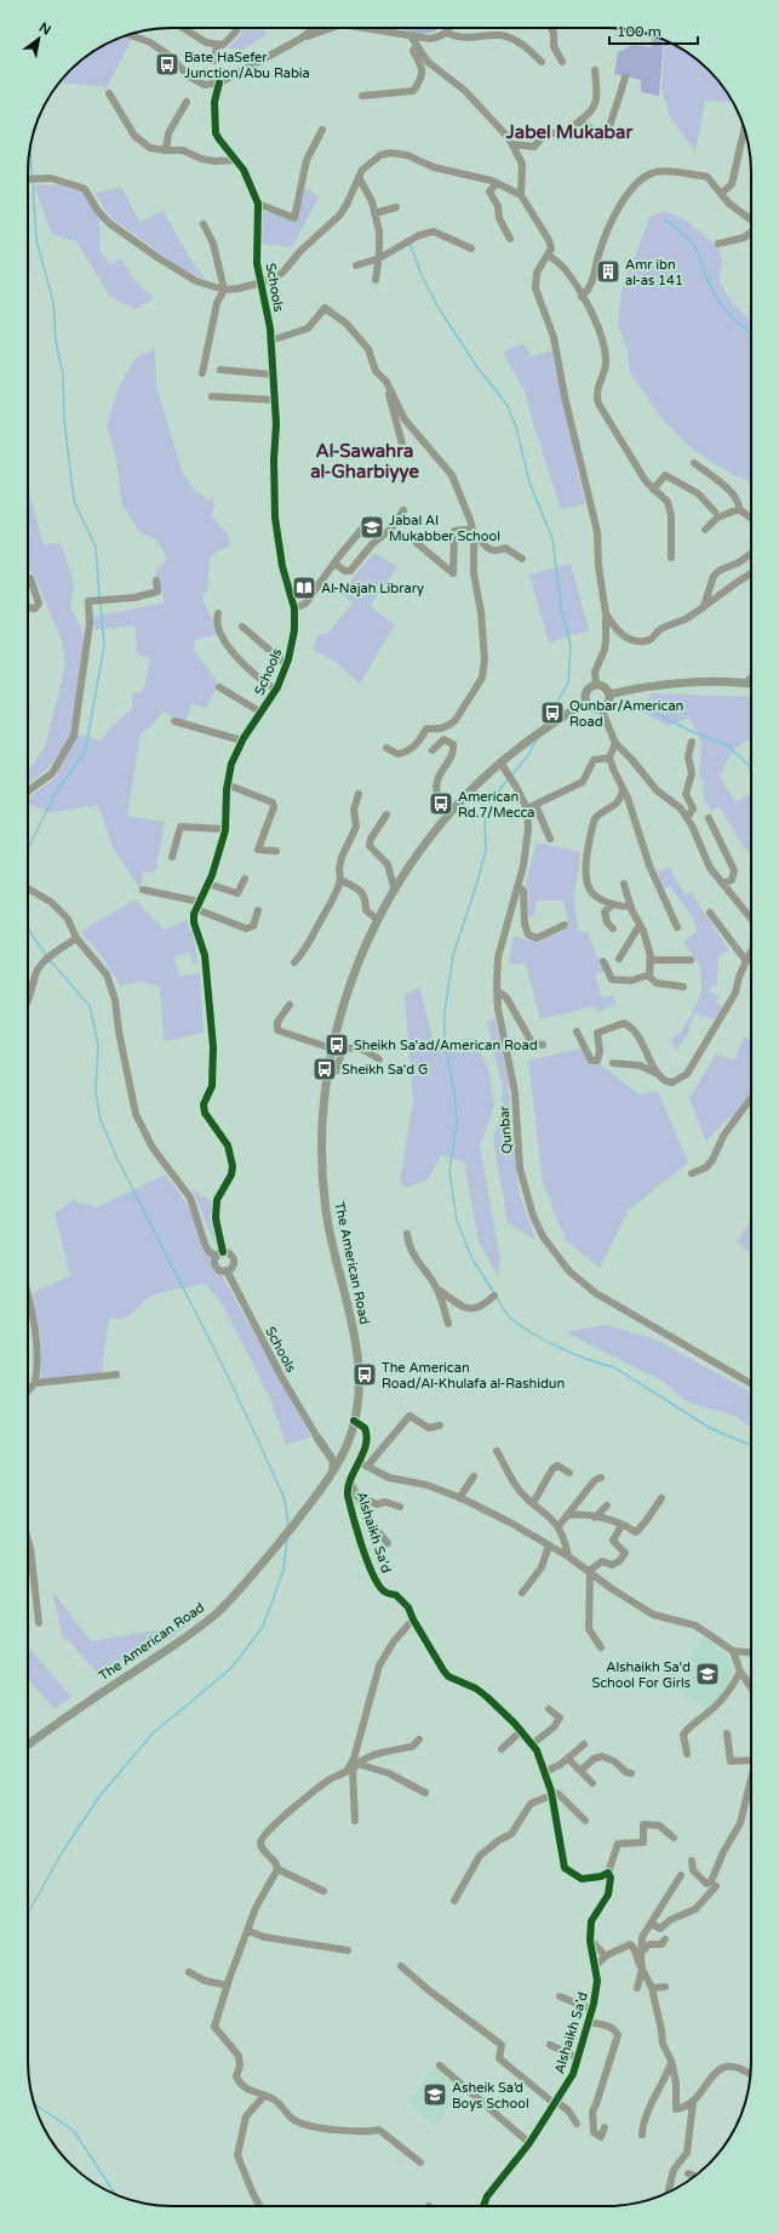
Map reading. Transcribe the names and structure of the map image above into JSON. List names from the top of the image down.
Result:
{
  "streets": {
    "main road": ["The American Road"],
    "street": ["Schools", "Qunbar", "Alshaikh Sa'd"]
  },
  "crossings": [
    ["Qunbar", "The American Road"],
    ["The American Road", "Alshaikh Sa'd"]
  ],
  "districts": ["Jabel Mukabar", "Al-Sawahra al-Gharbiyye"],
  "places": {
    "bus stop": [
      "Bate HaSefer Junction/Abu Rabia",
      "Qunbar/American Road",
      "American Rd.7/Mecca",
      "Sheikh Sa'ad/American Road",
      "Sheikh Sa'd G",
      "The American Road/Al-Khulafa al-Rashidun"
    ],
    "building": ["Amr ibn al-as 141"],
    "school or university": ["Jabal Al Mukabber School", "Alshaikh Sa'd School For Girls", "Asheik Sa’d Boys School"],
    "library": ["Al-Najah Library"]
  },
  "scale_bar": "100 m",
  "north": "top right"
}
